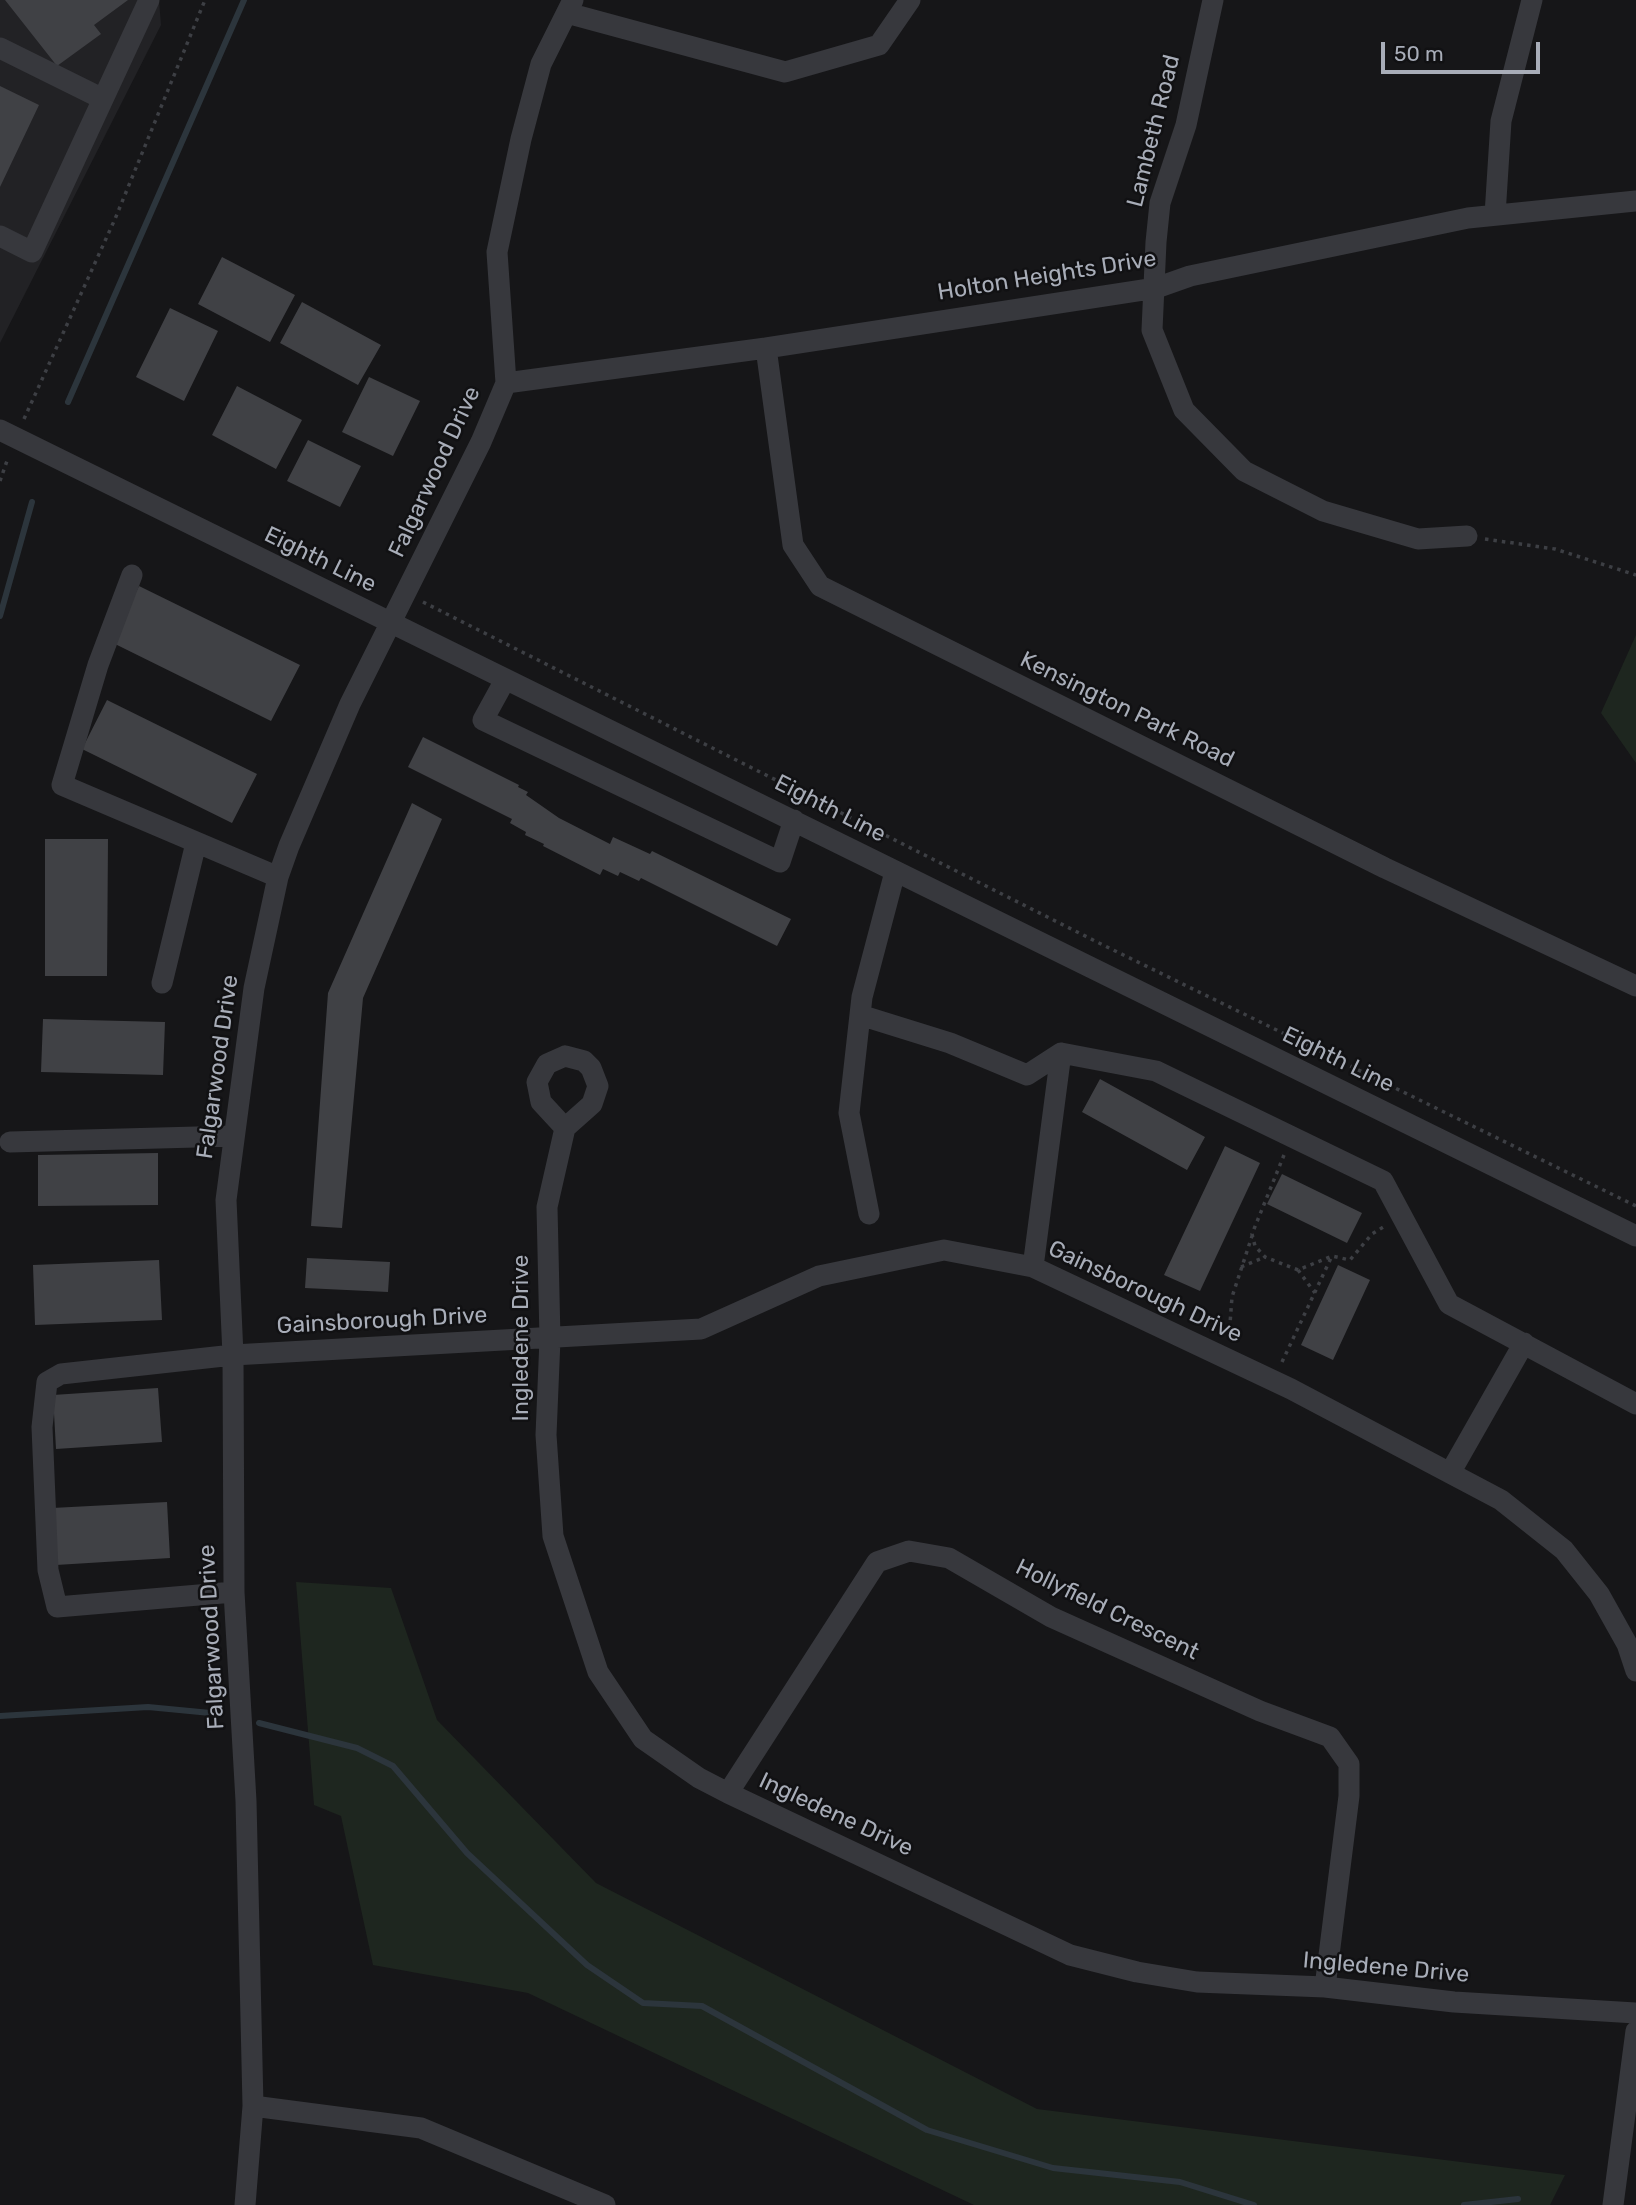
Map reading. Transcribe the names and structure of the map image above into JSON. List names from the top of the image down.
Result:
{
  "streets": {
    "street": [
      "Lambeth Road",
      "Holton Heights Drive",
      "Falgarwood Drive",
      "Eighth Line",
      "Kensington Park Road",
      "Gainsborough Drive",
      "Ingledene Drive",
      "Hollyfield Crescent"
    ]
  },
  "crossings": [
    ["Lambeth Road", "Holton Heights Drive"],
    ["Holton Heights Drive", "Falgarwood Drive"],
    ["Holton Heights Drive", "Kensington Park Road"],
    ["Falgarwood Drive", "Eighth Line"],
    ["Falgarwood Drive", "Gainsborough Drive"],
    ["Gainsborough Drive", "Ingledene Drive"],
    ["Ingledene Drive", "Hollyfield Crescent"]
  ],
  "scale_bar": "50 m"
}
